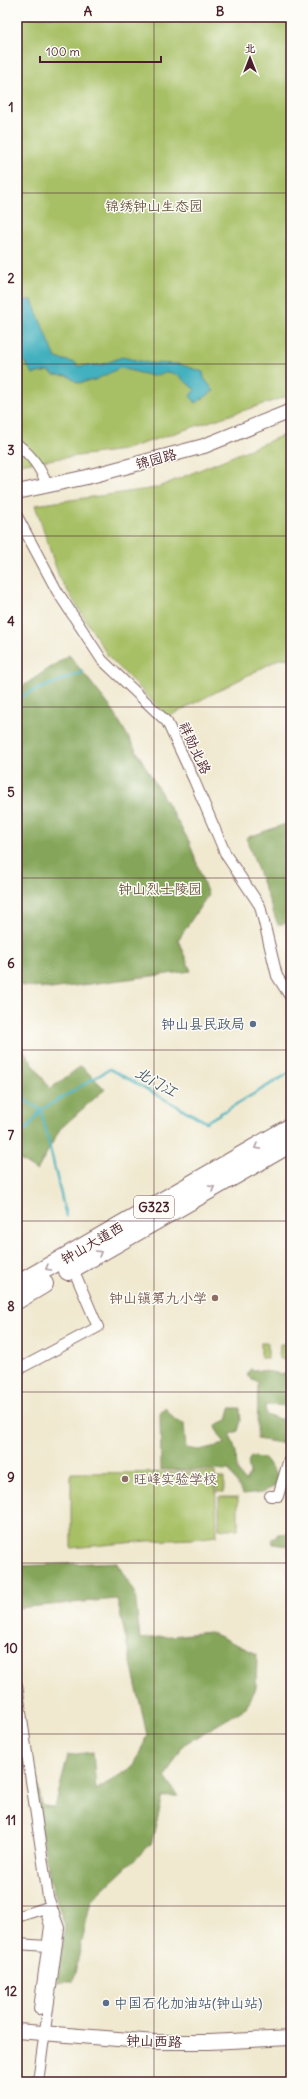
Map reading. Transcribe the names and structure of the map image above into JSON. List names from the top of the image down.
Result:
{
  "streets": {
    "highway": ["G323", "钟山大道西"],
    "main road": ["锦园路", "钟山西路"],
    "street": ["祥勋北路"]
  },
  "water": ["北门江"],
  "parks": ["锦绣钟山生态园", "钟山烈士陵园"],
  "places": [
    "钟山县民政局",
    "钟山镇第九小学",
    "旺峰实验学校",
    "中国石化加油站(钟山站)"
  ],
  "scale_bar": "100 m",
  "north": "top",
  "grid": {
    "columns": ["A", "B"],
    "rows": [
      "1",
      "2",
      "3",
      "4",
      "5",
      "6",
      "7",
      "8",
      "9",
      "10",
      "11",
      "12"
    ]
  }
}
